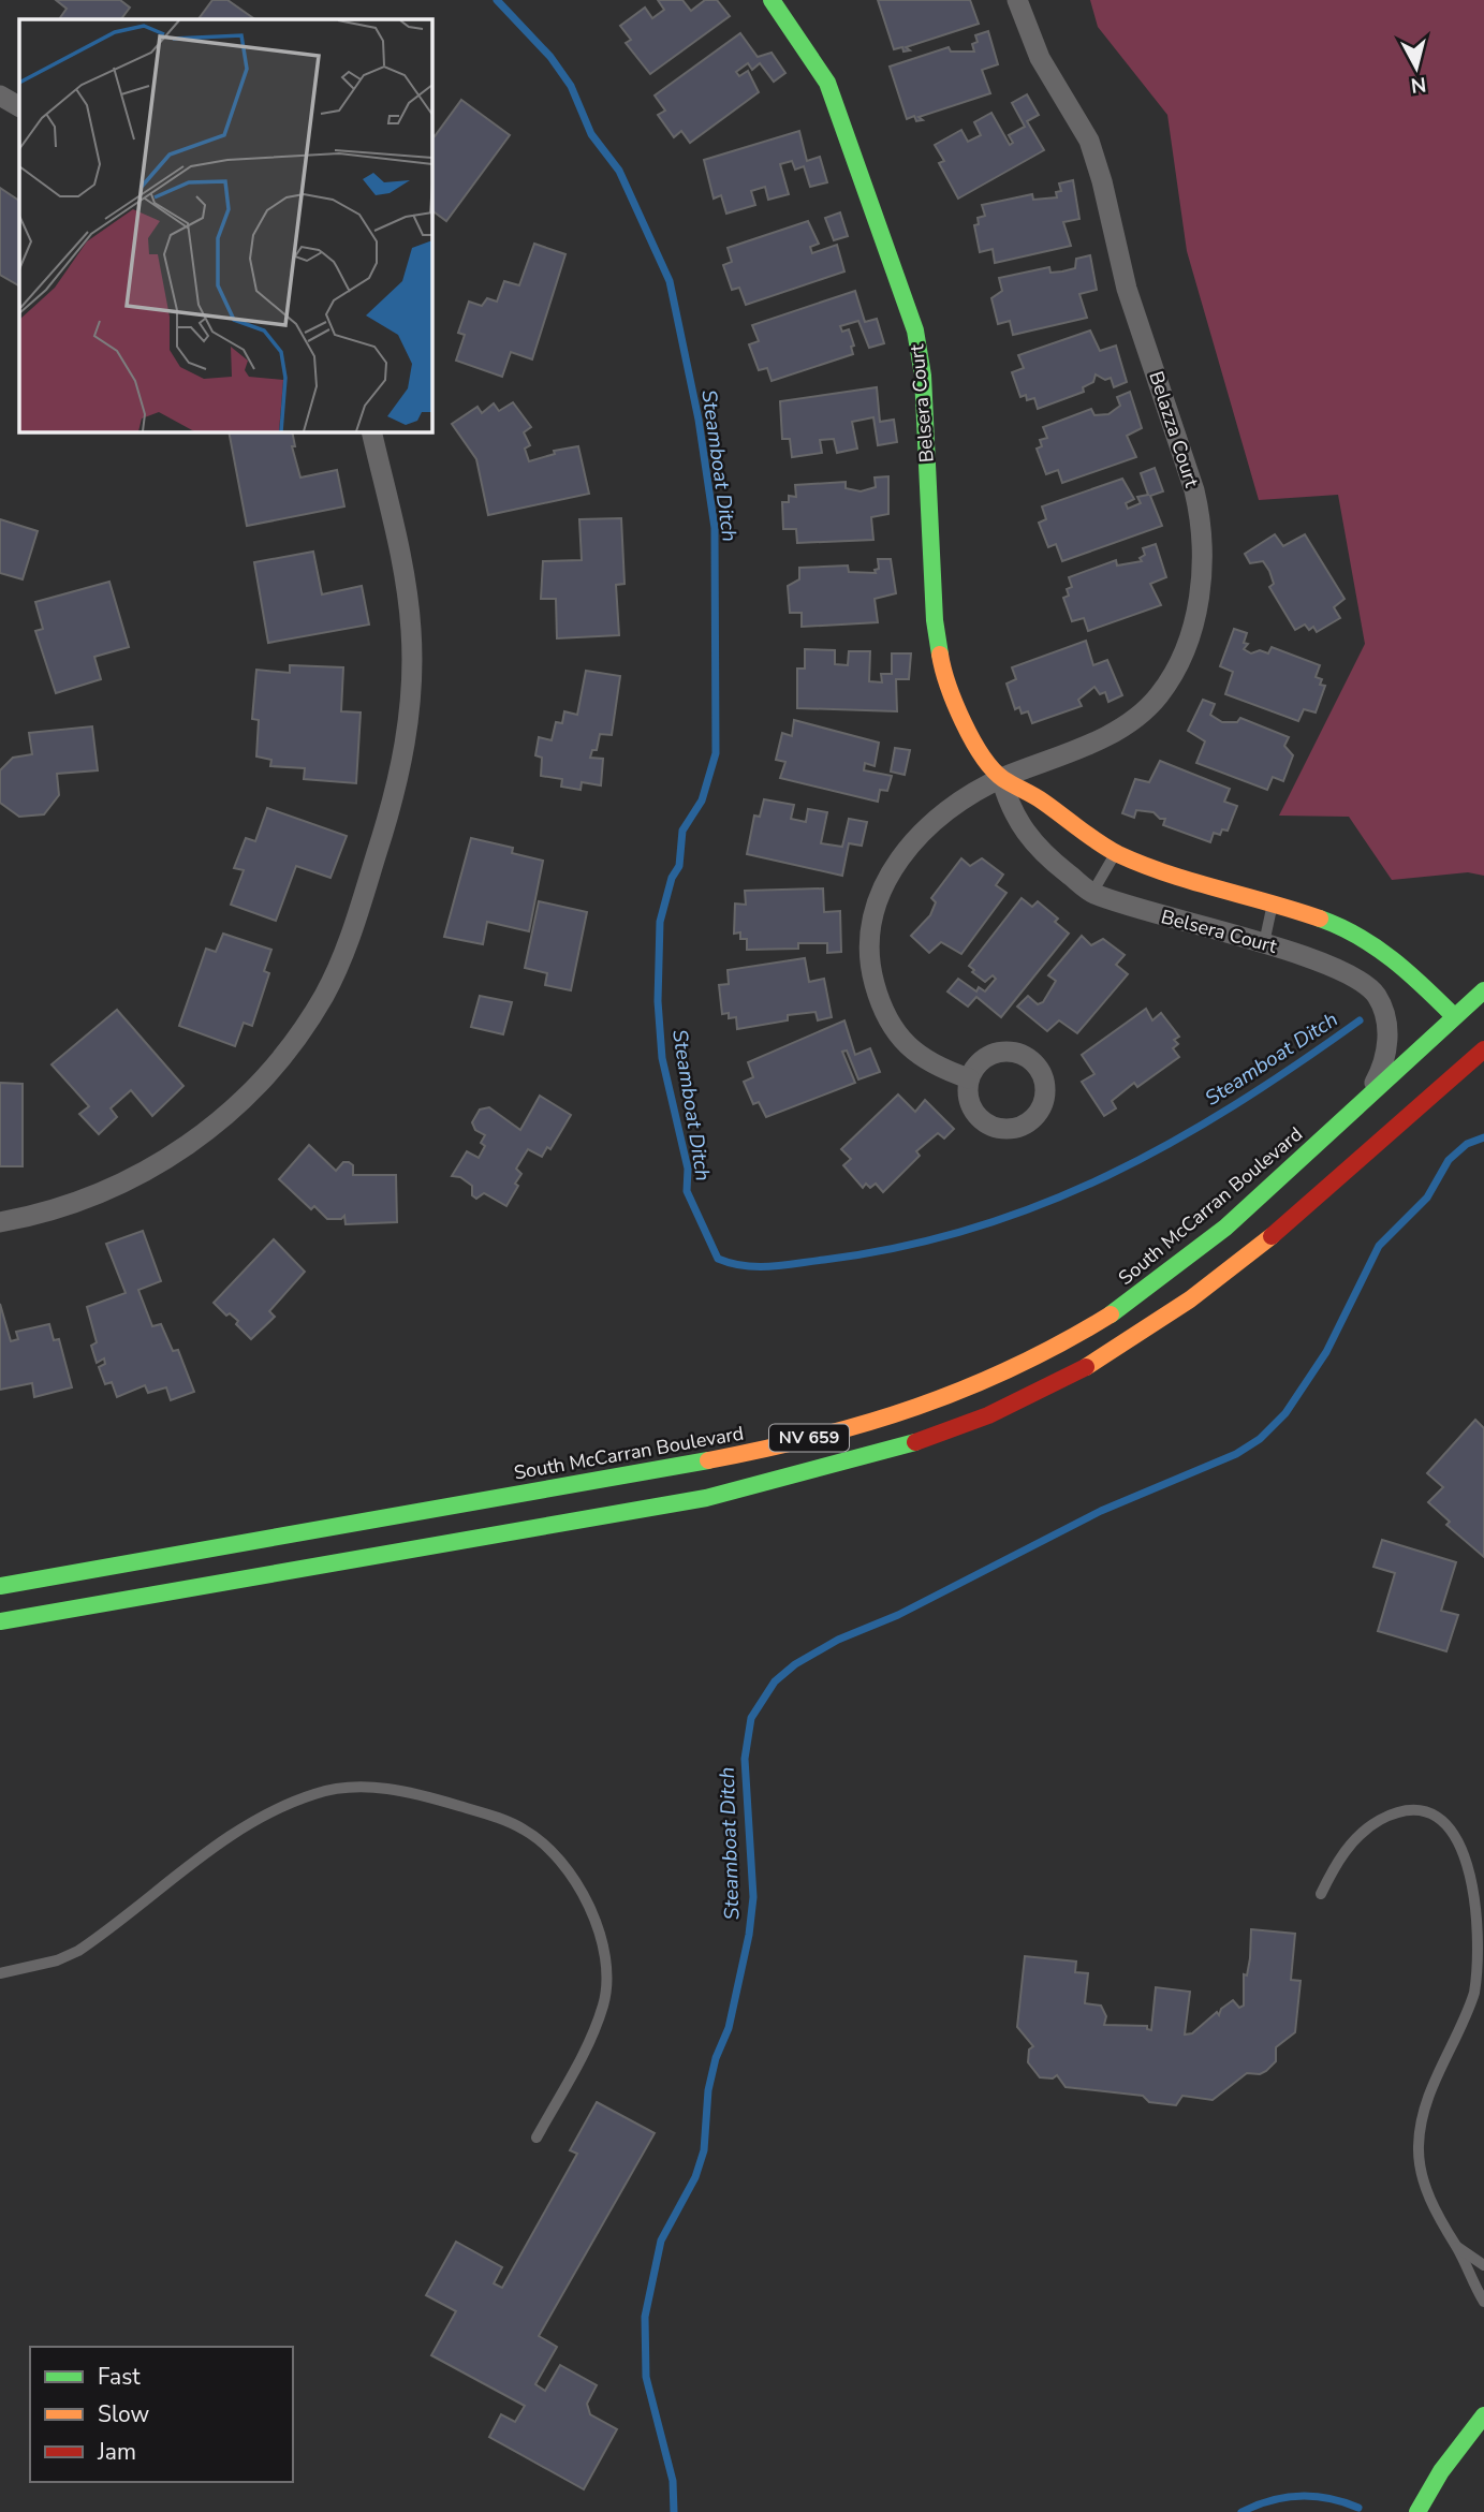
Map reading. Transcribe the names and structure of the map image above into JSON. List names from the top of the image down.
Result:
{
  "streets": {
    "main road": ["Belsera Court", "South McCarran Boulevard", "NV 659"],
    "street": ["Belazza Court"]
  },
  "crossings": [
    ["Belsera Court", "Belazza Court"],
    ["Belsera Court", "South McCarran Boulevard"]
  ],
  "water": ["Steamboat Ditch"],
  "legend": ["Fast", "Slow", "Jam"],
  "north": "bottom"
}
